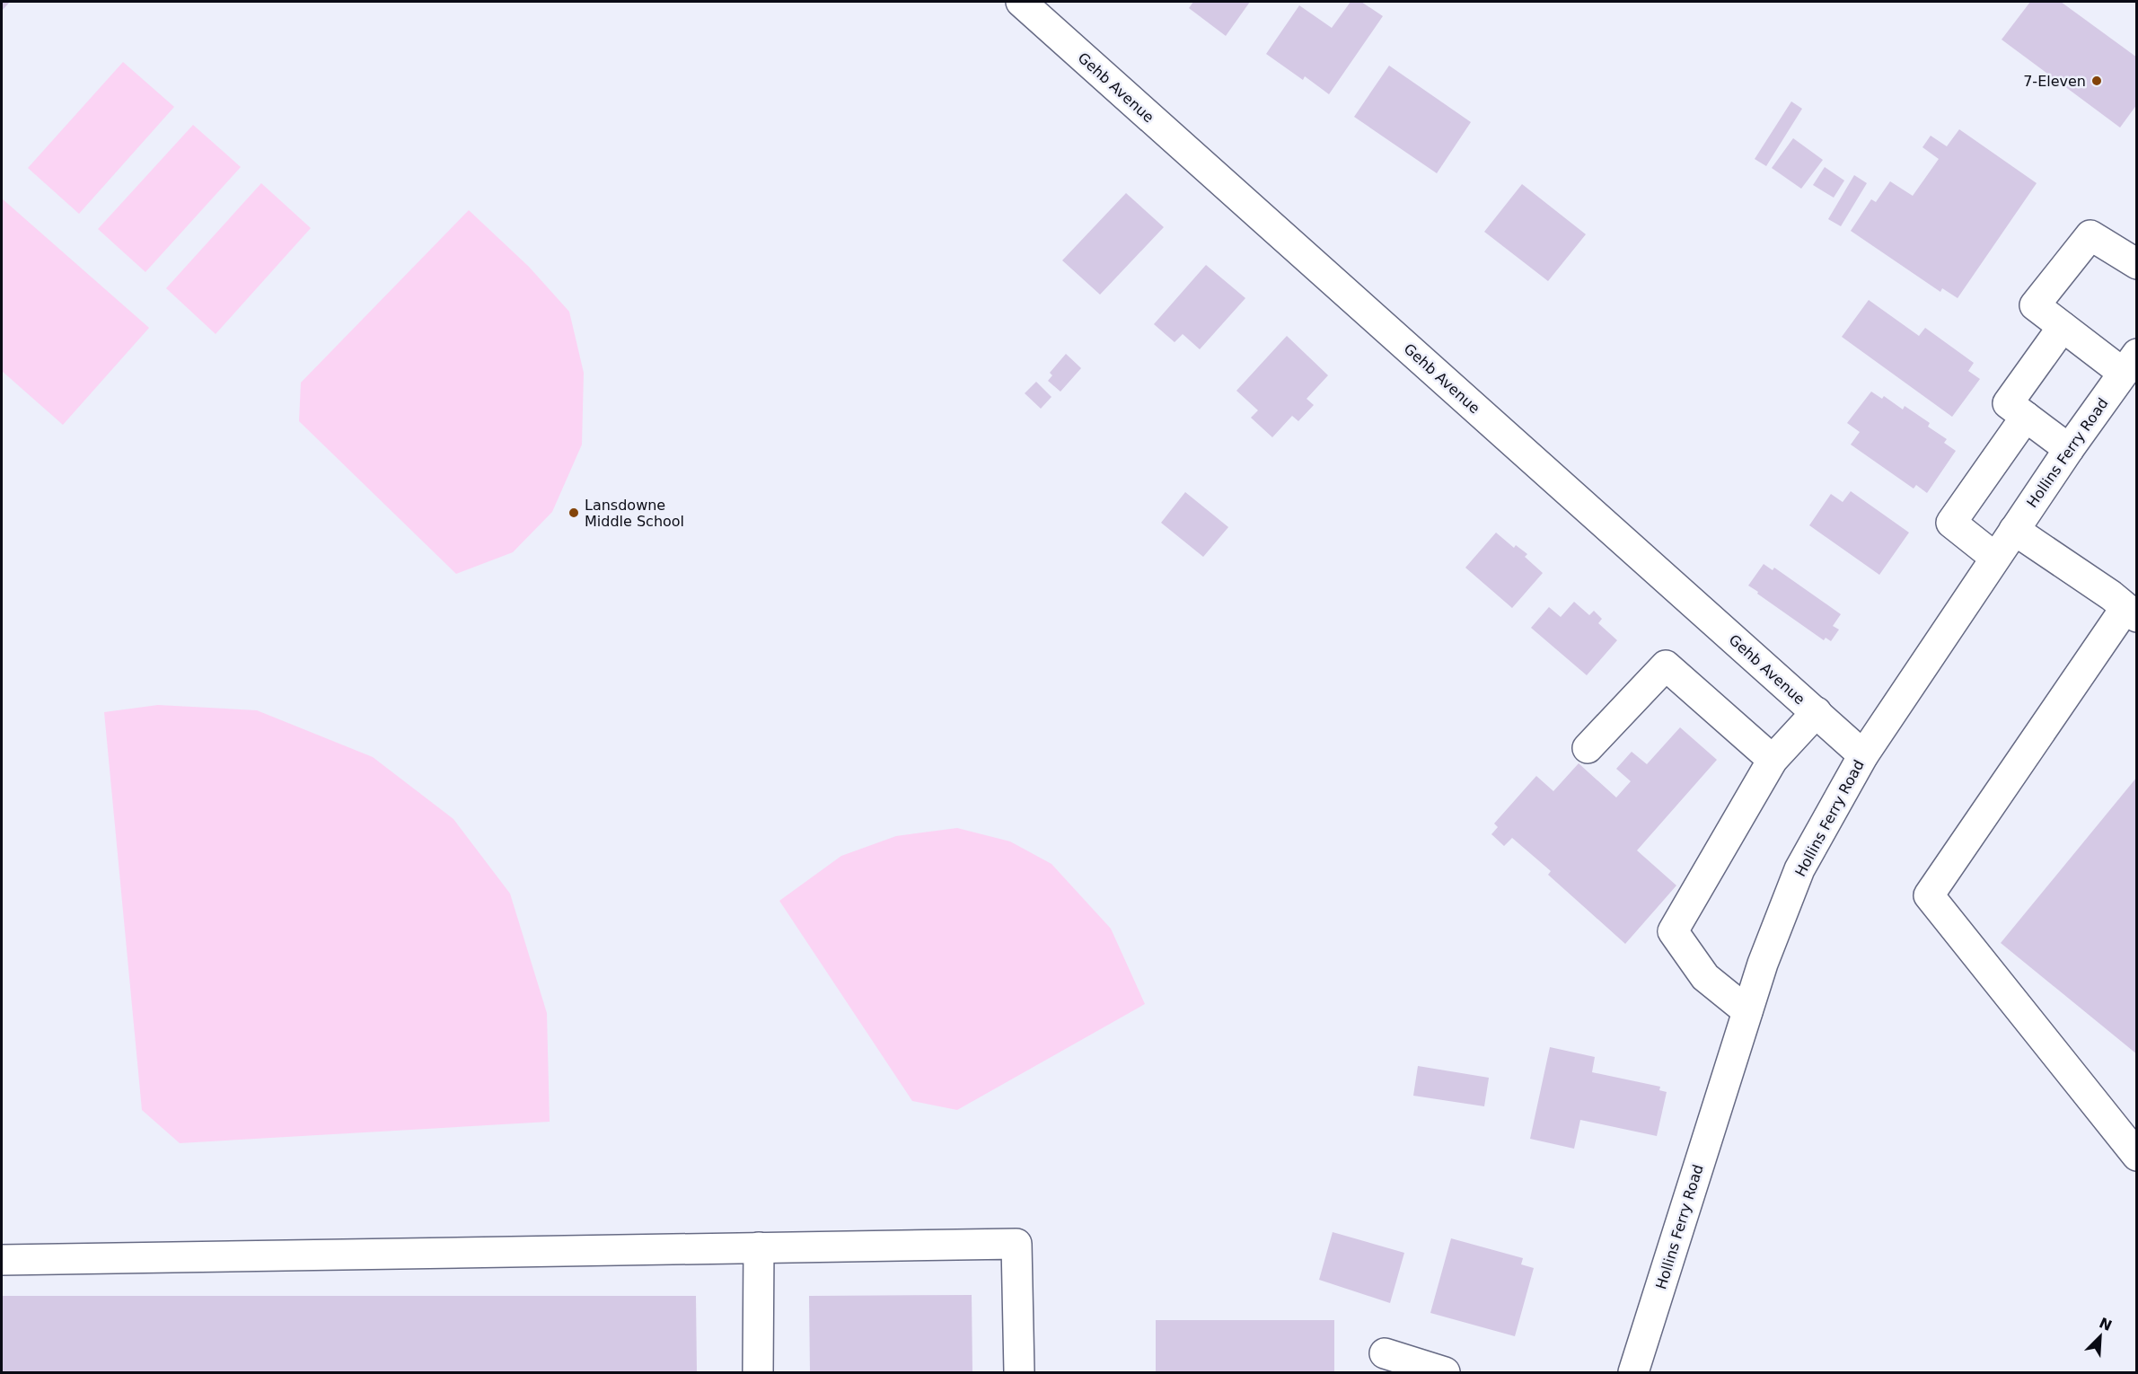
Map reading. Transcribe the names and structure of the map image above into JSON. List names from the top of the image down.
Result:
{
  "streets": {
    "street": ["Gehb Avenue", "Hollins Ferry Road"]
  },
  "crossings": [
    ["Gehb Avenue", "Hollins Ferry Road"]
  ],
  "places": ["7-Eleven", "Lansdowne Middle School"],
  "north": "top right"
}
